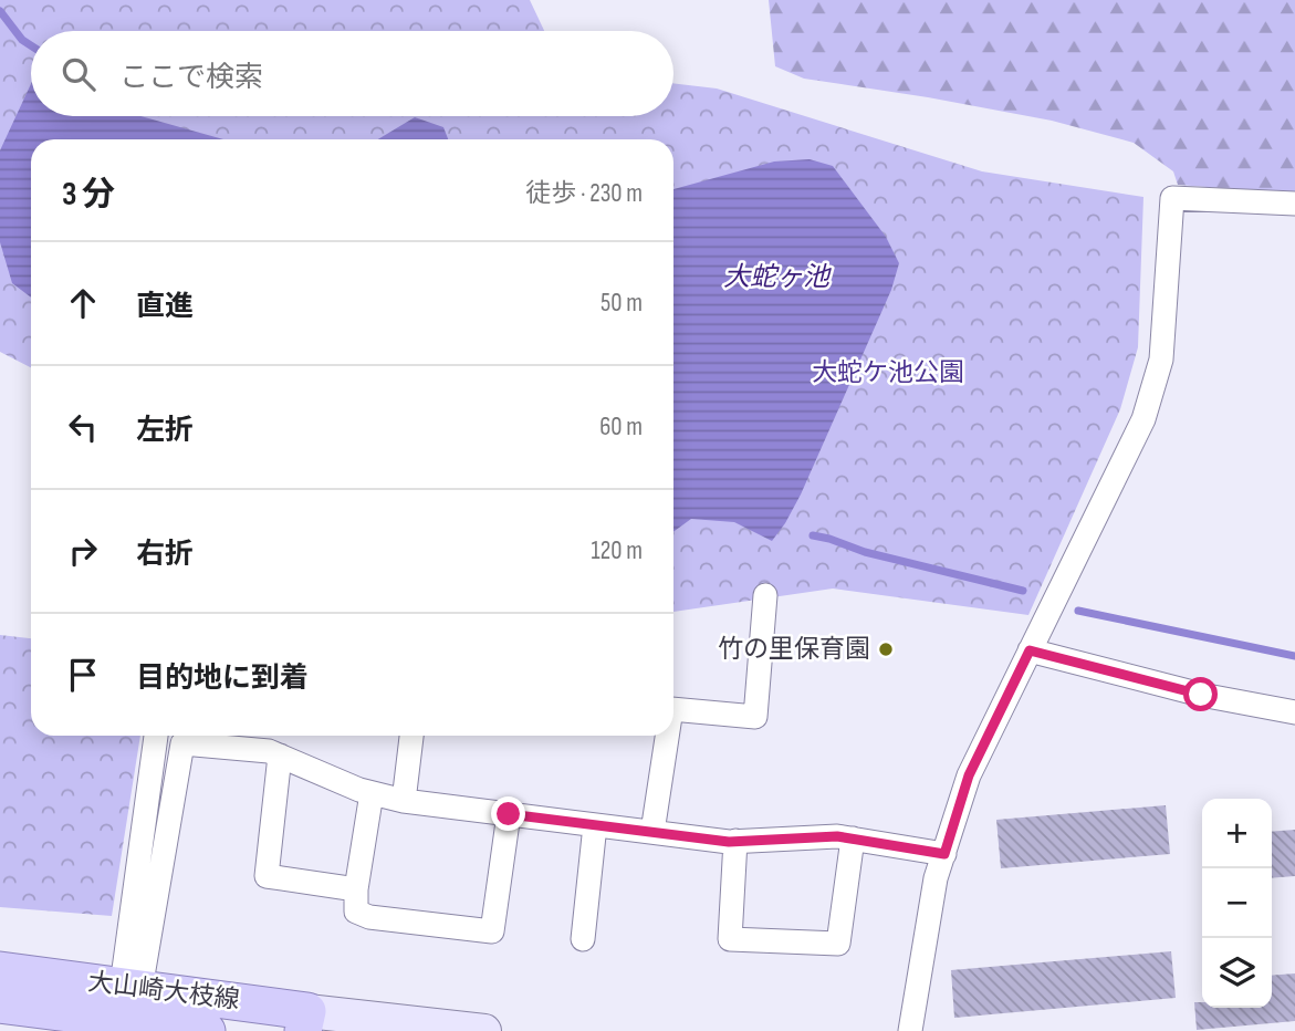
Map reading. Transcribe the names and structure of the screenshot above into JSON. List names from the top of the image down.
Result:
{
  "streets": {
    "main road": ["大山崎大枝線"]
  },
  "water": ["大蛇ヶ池"],
  "parks": ["大蛇ケ池公園"],
  "places": ["竹の里保育園"],
  "page": {
    "search": "ここで検索",
    "heading": ["3 分", "徒歩 · 230 m"],
    "list": [
      ["直進", "50 m"],
      ["左折", "60 m"],
      ["右折", "120 m"],
      "目的地に到着"
    ],
    "map_buttons": ["+", "−"]
  }
}
